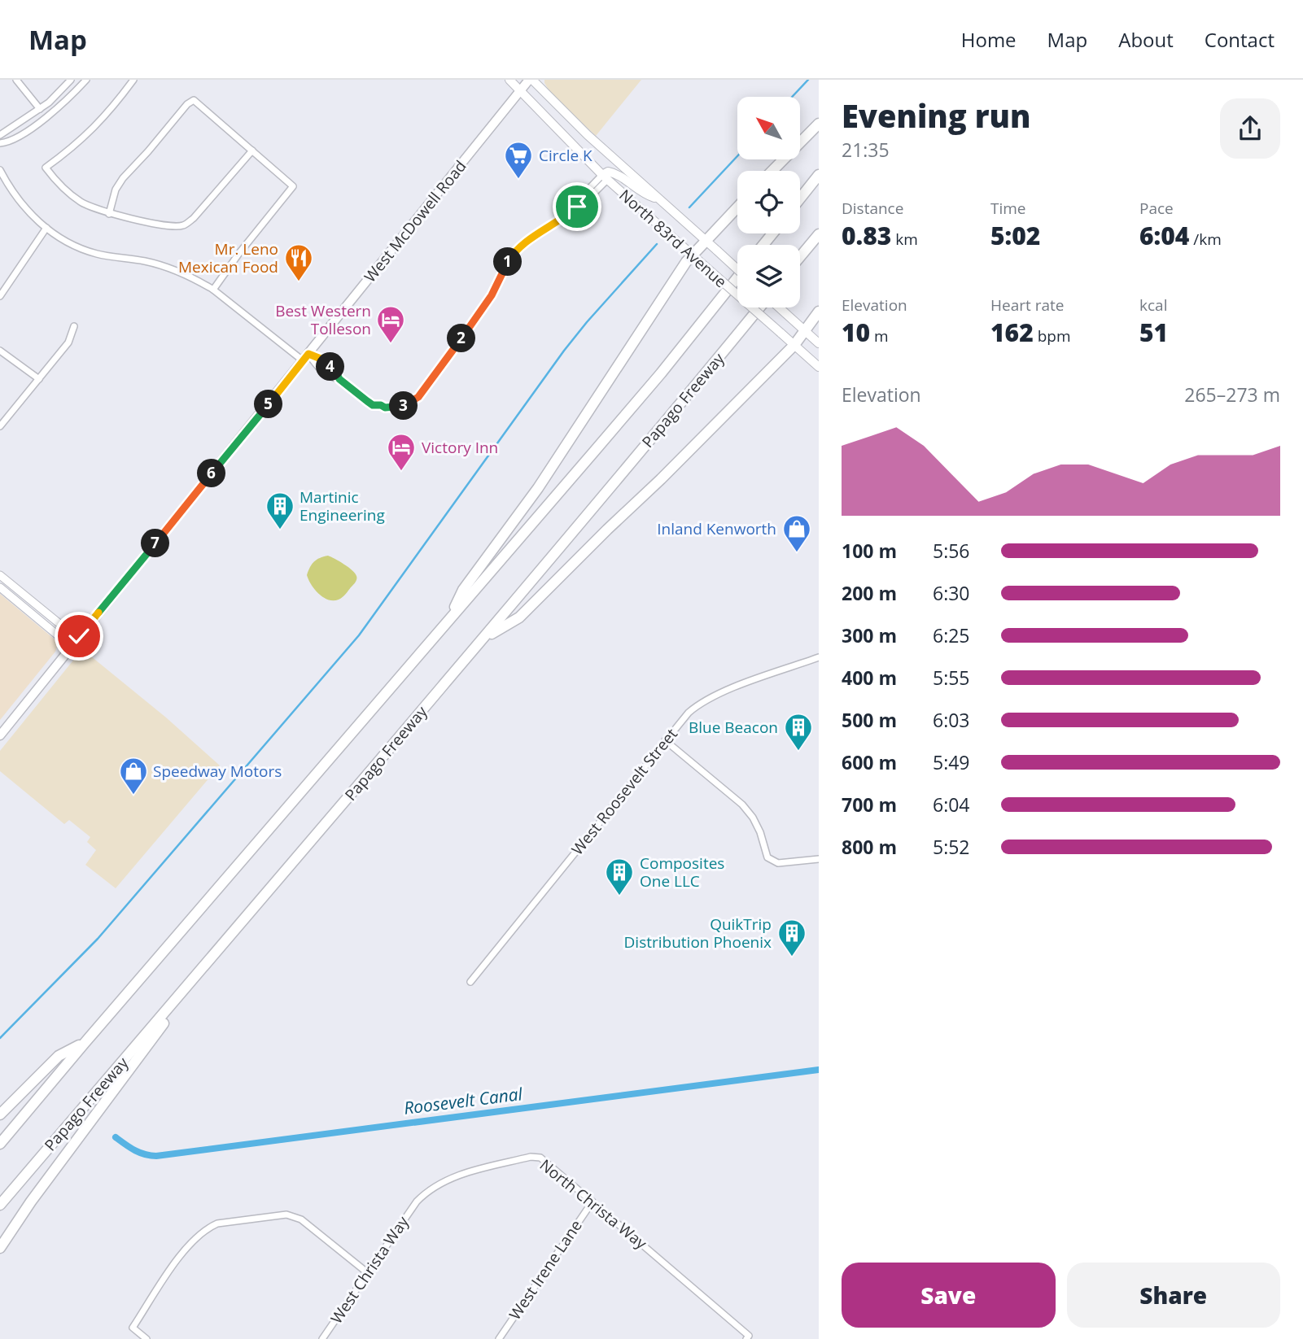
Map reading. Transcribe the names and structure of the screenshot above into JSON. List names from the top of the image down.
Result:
{
  "streets": {
    "highway": ["Papago Freeway"],
    "main road": ["West McDowell Road", "North 83rd Avenue"],
    "street": [
      "West Roosevelt Street",
      "North Christa Way",
      "West Christa Way",
      "West Irene Lane"
    ]
  },
  "crossings": [
    ["West McDowell Road", "North 83rd Avenue"],
    ["North Christa Way", "West Christa Way"],
    ["North Christa Way", "West Irene Lane"]
  ],
  "water": ["Roosevelt Canal"],
  "places": {
    "supermarket": ["Circle K"],
    "restaurant": ["Mr. Leno Mexican Food"],
    "hotel": ["Best Western Tolleson", "Victory Inn"],
    "building": [
      "Martinic Engineering",
      "Blue Beacon",
      "Composites One LLC",
      "QuikTrip Distribution Phoenix"
    ],
    "shop": ["Inland Kenworth", "Speedway Motors"]
  },
  "north": "top left",
  "page": {
    "header": "Map",
    "nav": [
      "Home",
      "Map",
      "About",
      "Contact"
    ],
    "heading": ["Evening run", "21:35"],
    "stats": [
      ["Distance", "0.83 km"],
      ["Time", "5:02"],
      ["Pace", "6:04 /km"],
      ["Elevation", "10 m"],
      ["Heart rate", "162 bpm"],
      ["kcal", "51"]
    ],
    "pins": [
      "1",
      "2",
      "4",
      "5",
      "3",
      "6",
      "7"
    ],
    "chart": ["Elevation", "265–273 m"],
    "list": [
      {
        "name": "100 m",
        "note": "5:56"
      },
      {
        "name": "200 m",
        "note": "6:30"
      },
      {
        "name": "300 m",
        "note": "6:25"
      },
      {
        "name": "400 m",
        "note": "5:55"
      },
      {
        "name": "500 m",
        "note": "6:03"
      },
      {
        "name": "600 m",
        "note": "5:49"
      },
      {
        "name": "700 m",
        "note": "6:04"
      },
      {
        "name": "800 m",
        "note": "5:52"
      }
    ],
    "buttons": ["Save", "Share"]
  }
}
